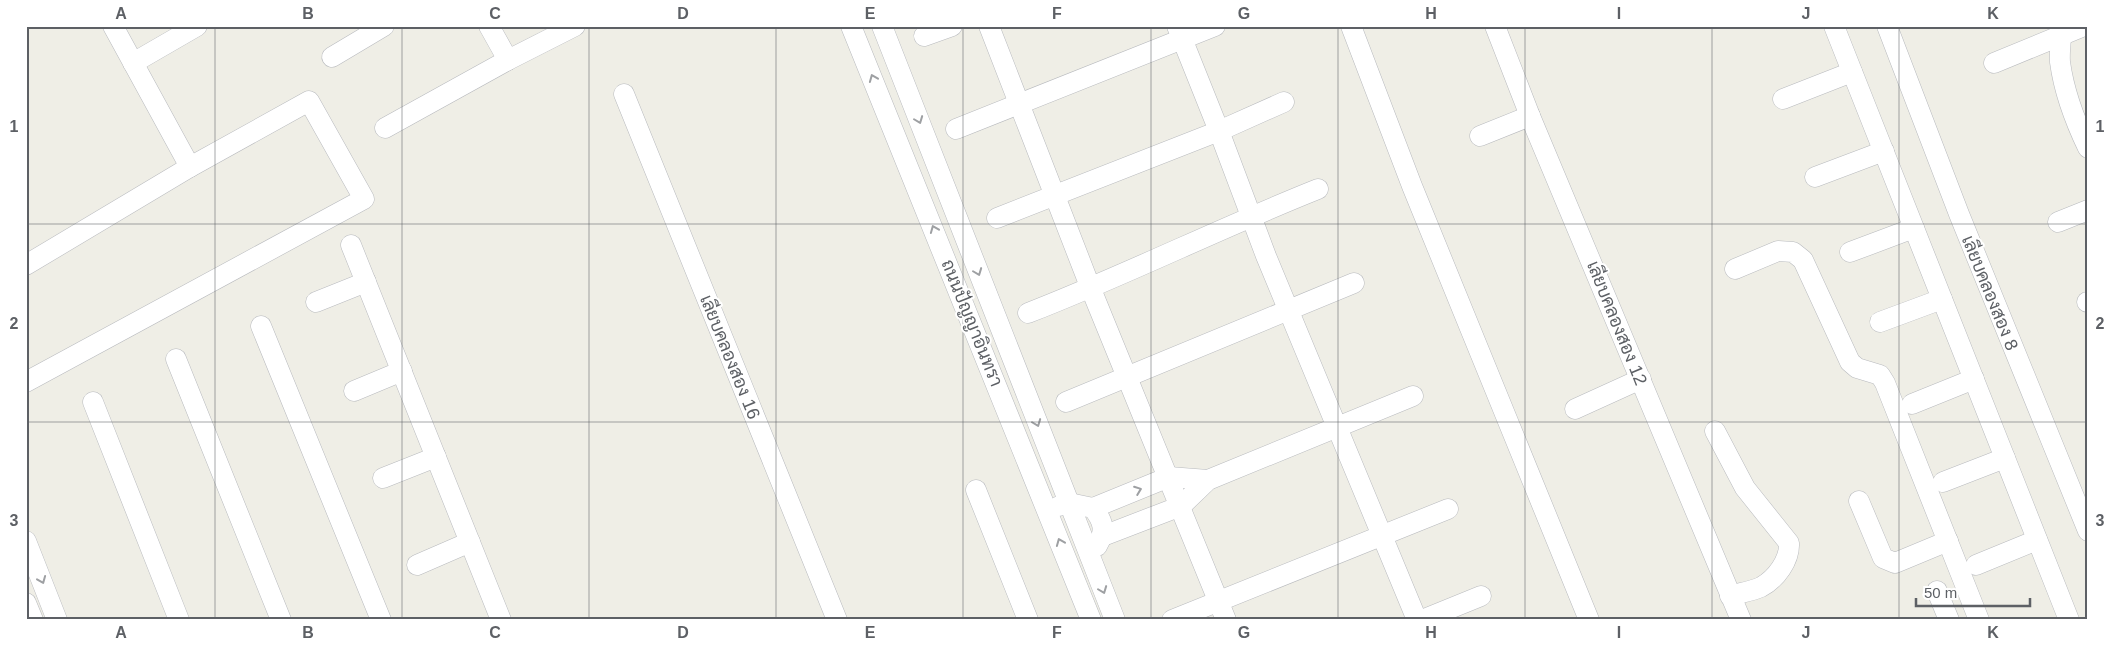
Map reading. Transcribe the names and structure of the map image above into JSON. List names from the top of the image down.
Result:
{
  "streets": {
    "street": [
      "เลียบคลองสอง 8",
      "ถนนปัญญาอินทรา",
      "เลียบคลองสอง 12",
      "เลียบคลองสอง 16"
    ]
  },
  "scale_bar": "50 m",
  "grid": {
    "columns": [
      "A",
      "B",
      "C",
      "D",
      "E",
      "F",
      "G",
      "H",
      "I",
      "J",
      "K"
    ],
    "rows": ["1", "2", "3"]
  }
}
